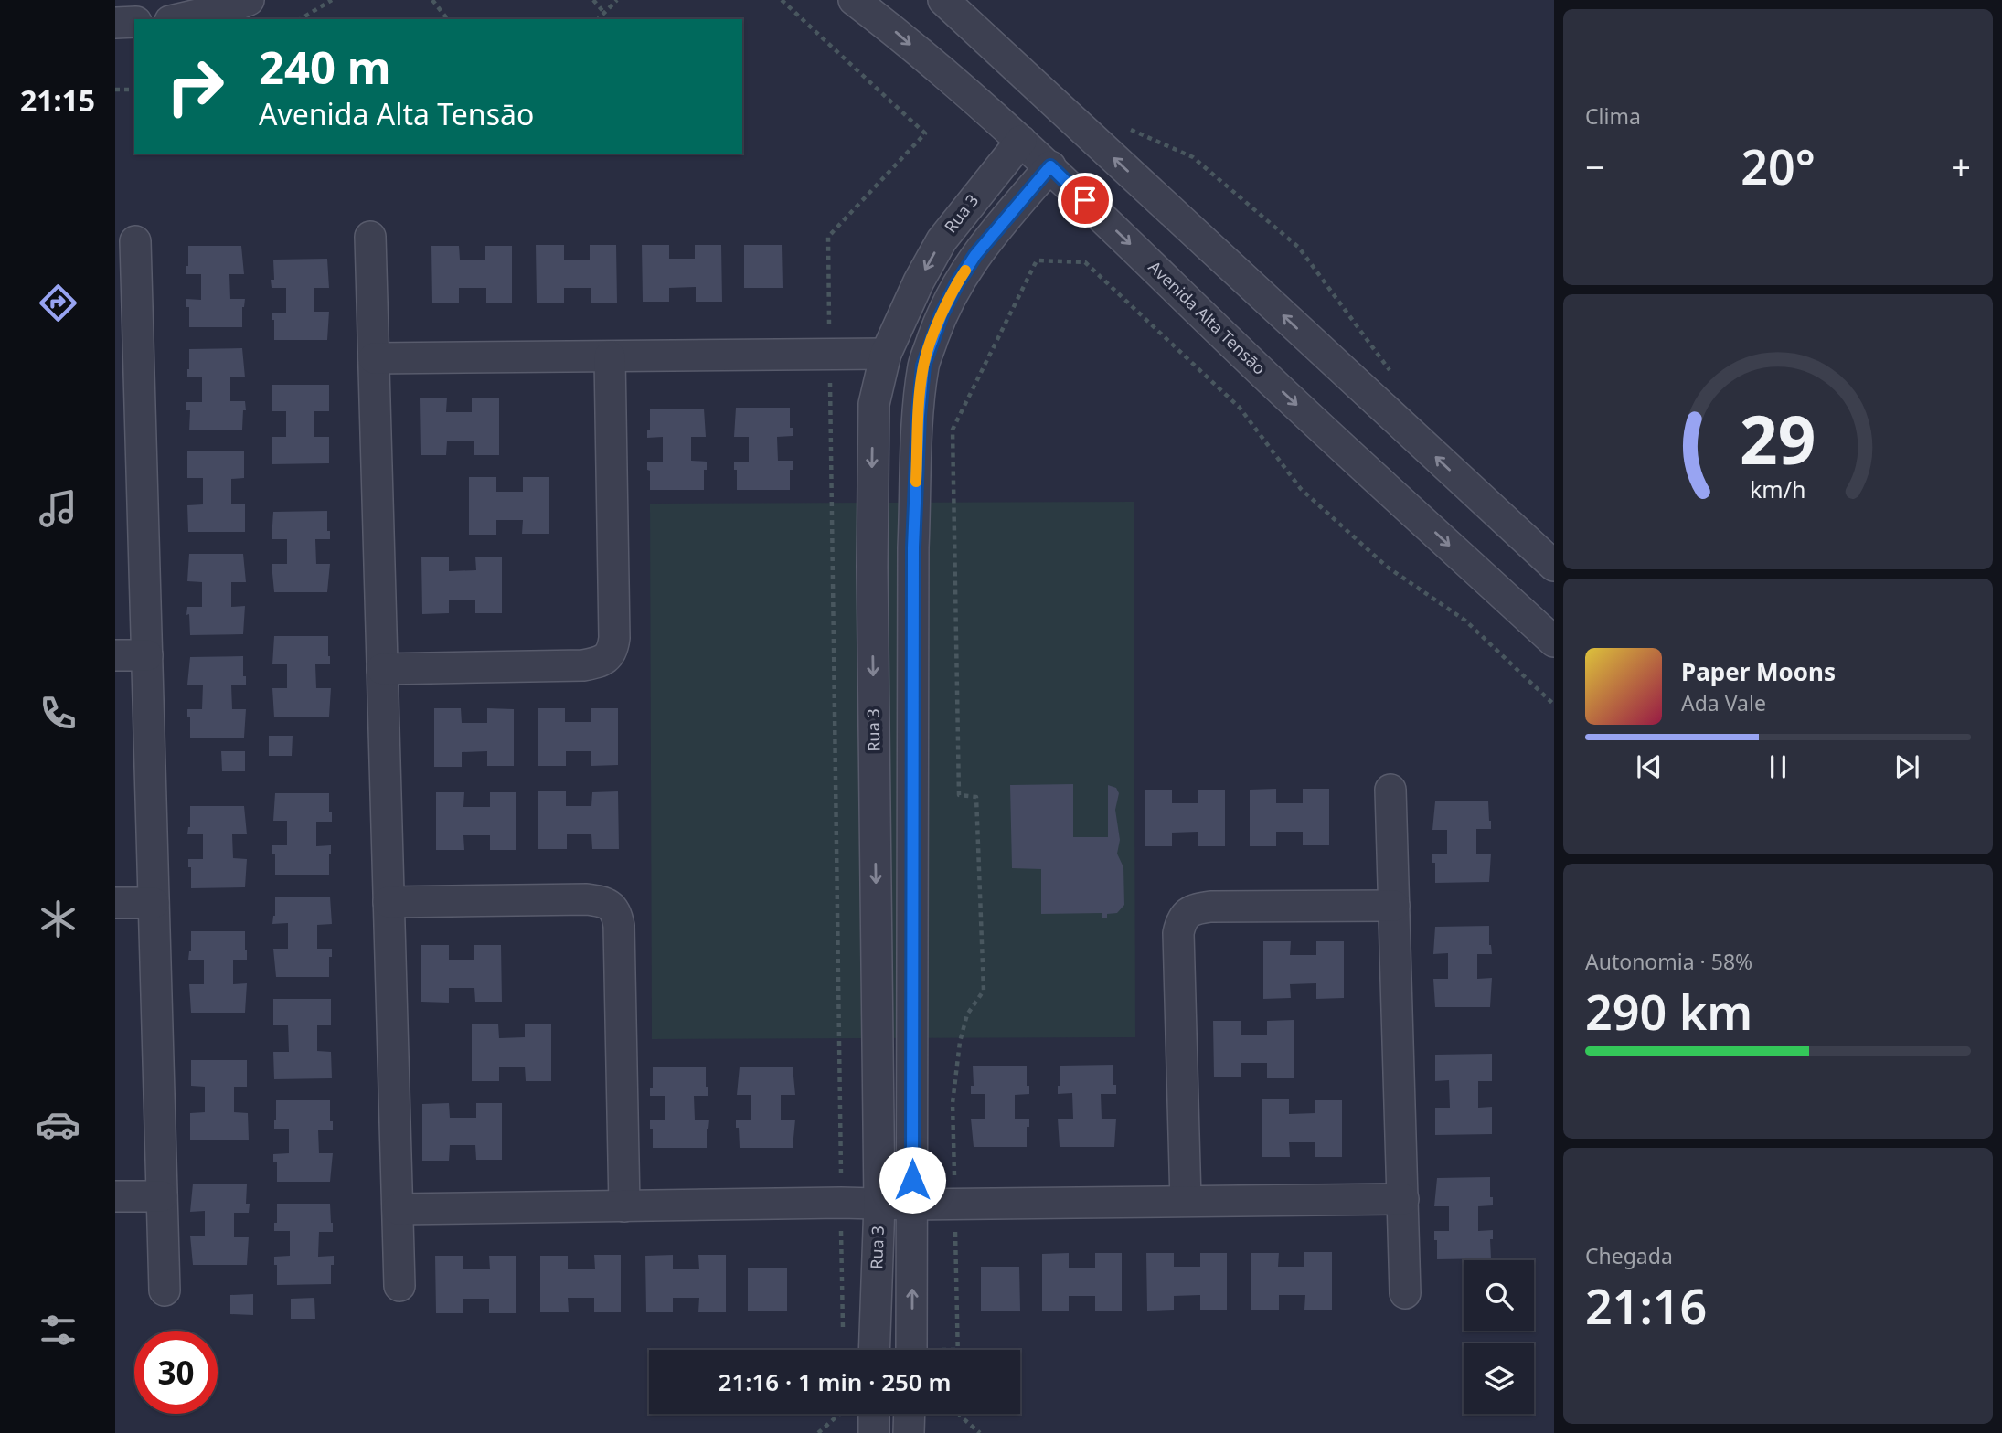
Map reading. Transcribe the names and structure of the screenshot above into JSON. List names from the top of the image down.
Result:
{
  "streets": {
    "street": ["Rua 3", "Avenida Alta Tensāo"]
  },
  "crossings": [
    ["Rua 3", "Avenida Alta Tensāo"]
  ],
  "page": {
    "tabs": "21:15",
    "tile": [
      "Clima",
      ["Autonomia · 58%", "290 km"],
      ["Chegada", "21:16"]
    ],
    "turn": ["240 m", "Avenida Alta Tensāo"],
    "heat": ["−", "20°", "+"],
    "song": ["Paper Moons", "Ada Vale"],
    "limit": "30",
    "trip": "21:16 · 1 min · 250 m",
    "gauge": ["29", "km/h"]
  }
}
